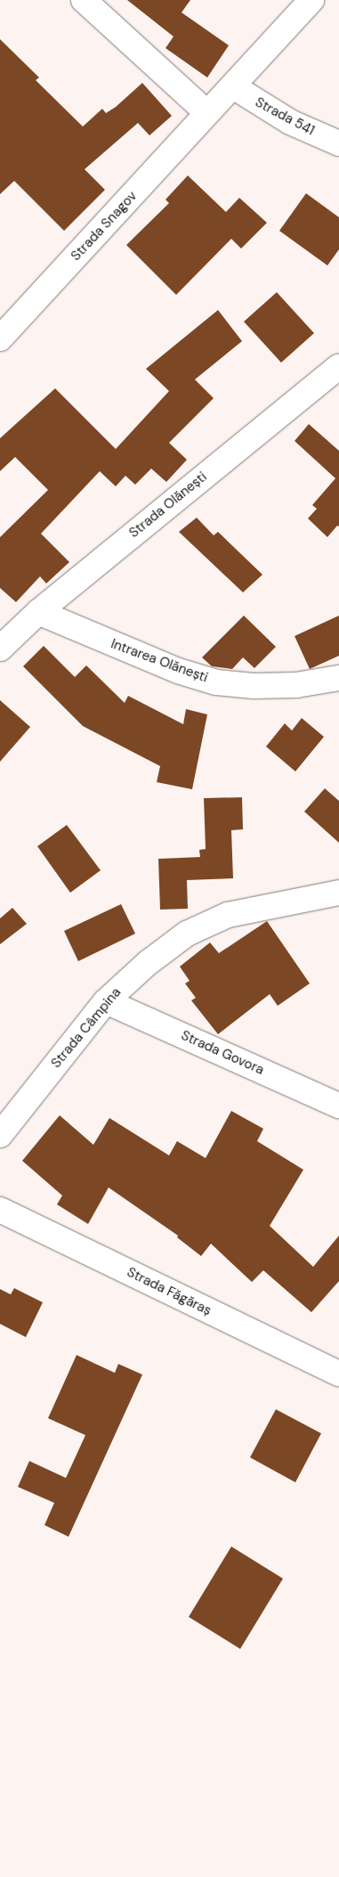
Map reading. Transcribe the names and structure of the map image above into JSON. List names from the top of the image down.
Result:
{
  "streets": {
    "street": [
      "Strada 541",
      "Strada Snagov",
      "Strada Olănești",
      "Intrarea Olănești",
      "Strada Câmpina",
      "Strada Govora",
      "Strada Făgăraș"
    ]
  },
  "crossings": [
    ["Strada 541", "Strada Snagov"],
    ["Strada Olănești", "Intrarea Olănești"],
    ["Strada Câmpina", "Strada Govora"]
  ]
}
